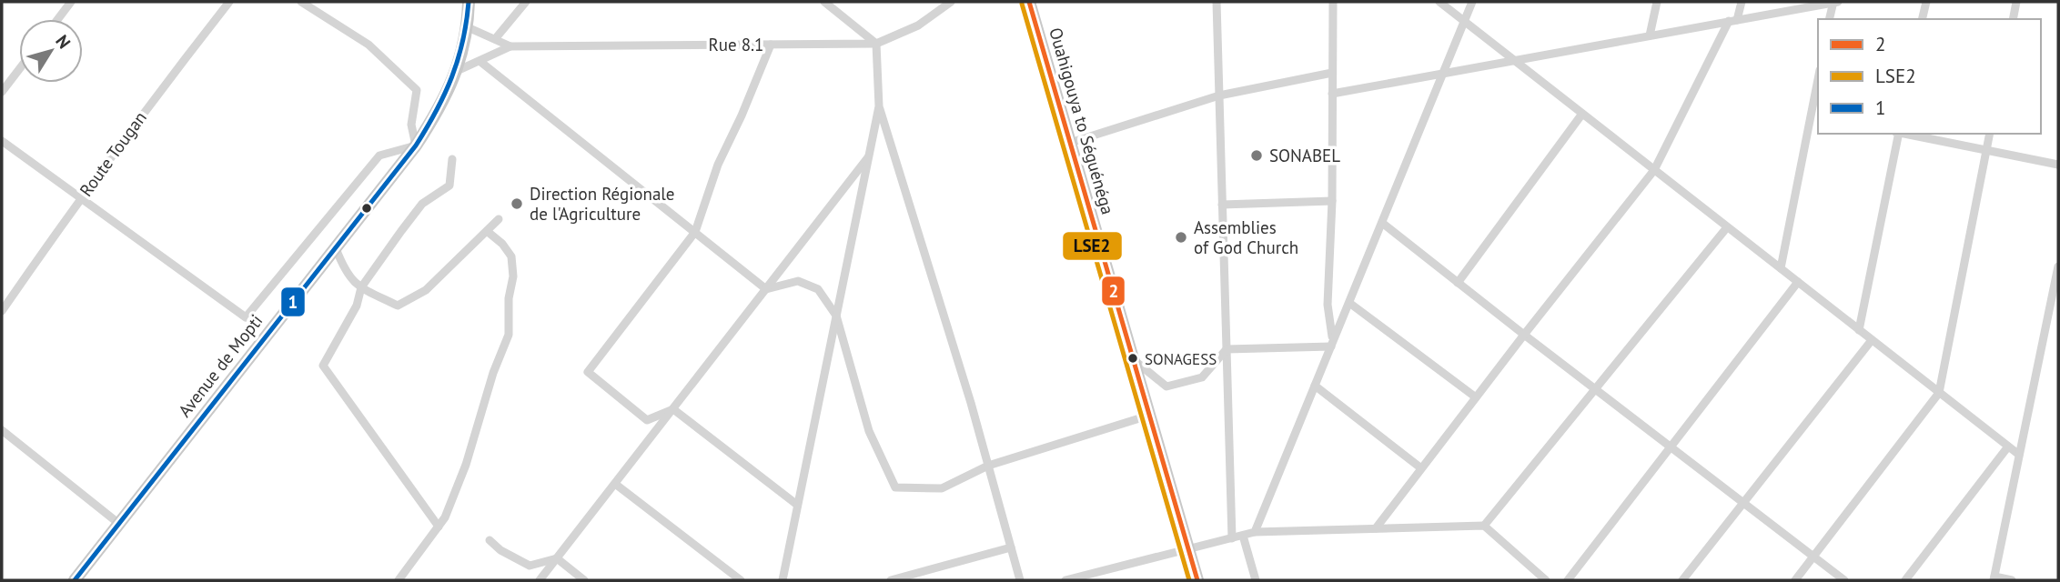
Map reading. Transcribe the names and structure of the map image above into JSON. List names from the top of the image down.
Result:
{
  "streets": {
    "main road": ["Ouahigouya to Séguénéga", "Avenue de Mopti"],
    "street": ["Rue 8.1", "Route Tougan"]
  },
  "crossings": [
    ["Rue 8.1", "Avenue de Mopti"]
  ],
  "places": [
    "SONABEL",
    "Direction Régionale de l'Agriculture",
    "Assemblies of God Church",
    "SONAGESS"
  ],
  "lines": ["transit line 2", "transit line 1", "transit line LSE2"],
  "legend": ["2", "LSE2", "1"],
  "north": "top right"
}
